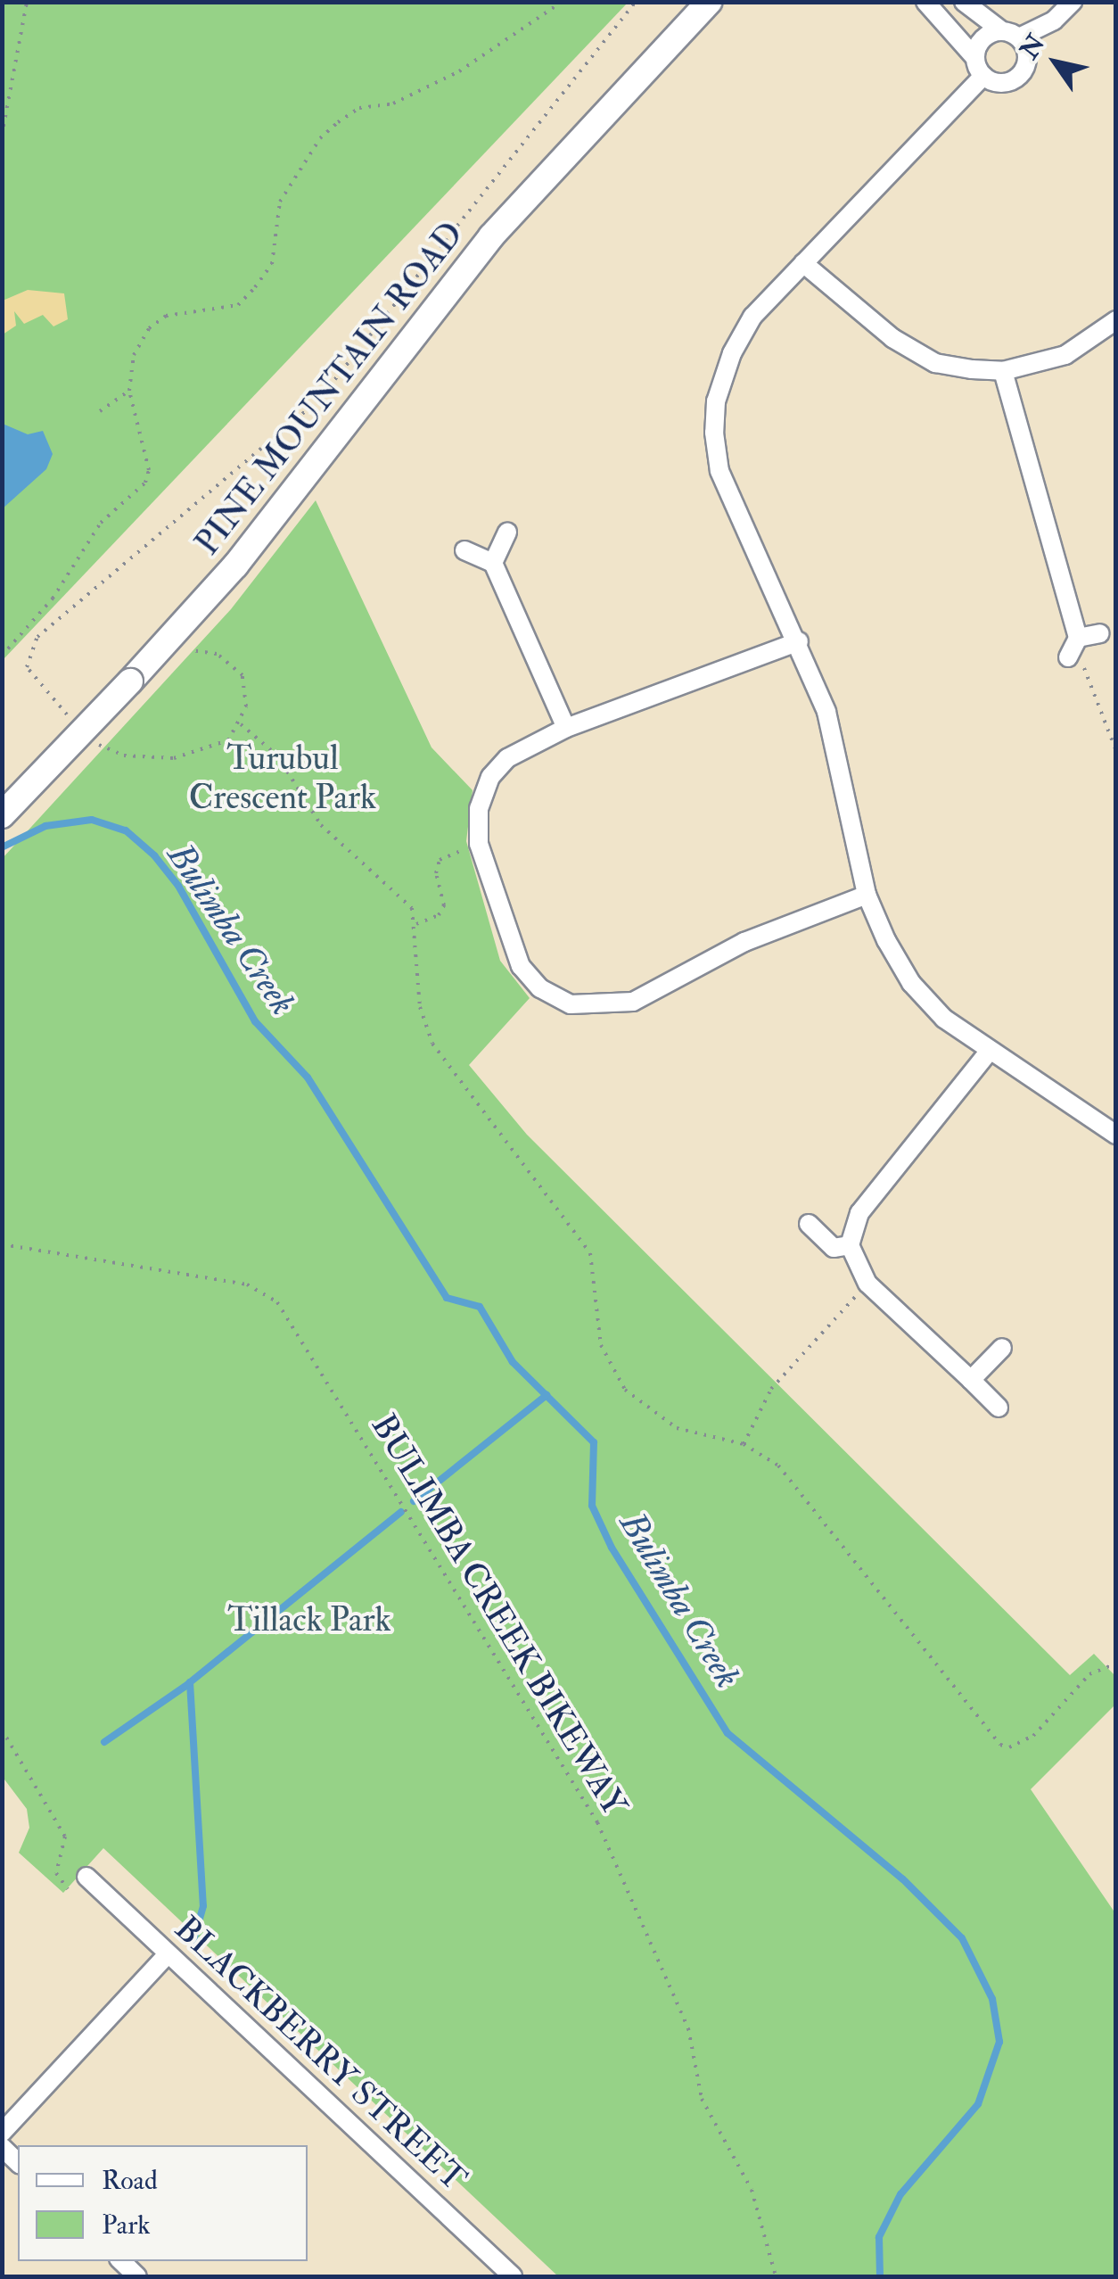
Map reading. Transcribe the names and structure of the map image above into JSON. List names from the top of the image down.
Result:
{
  "streets": {
    "main road": ["PINE MOUNTAIN ROAD"],
    "street": ["BLACKBERRY STREET"],
    "path": ["BULIMBA CREEK BIKEWAY"]
  },
  "water": ["Bulimba Creek"],
  "parks": ["Turubul Crescent Park", "Tillack Park"],
  "legend": ["Road", "Park"],
  "north": "top left"
}
